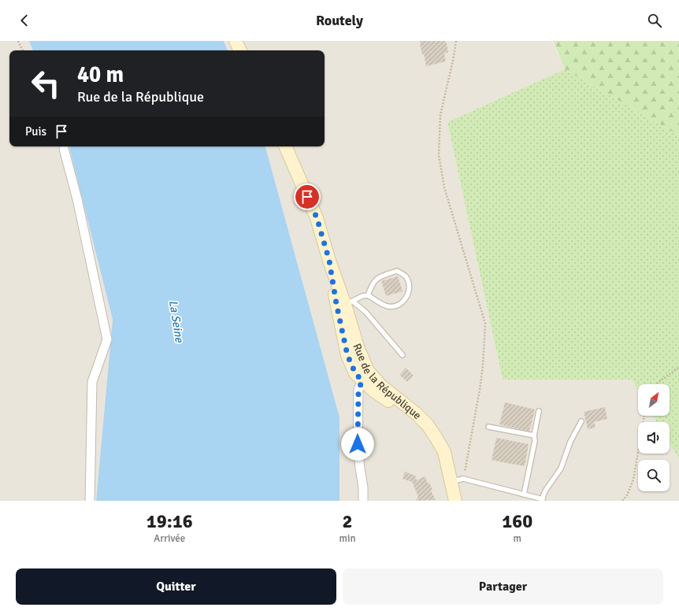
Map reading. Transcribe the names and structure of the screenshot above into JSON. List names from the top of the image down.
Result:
{
  "streets": {
    "main road": ["Rue de la République"]
  },
  "water": ["La Seine"],
  "north": "top right",
  "page": {
    "header": "Routely",
    "turn": ["40 m", "Rue de la République"],
    "then": "Puis",
    "eta": [
      "19:16",
      "Arrivée",
      "2",
      "min",
      "160",
      "m"
    ],
    "buttons": ["Quitter", "Partager"]
  }
}
